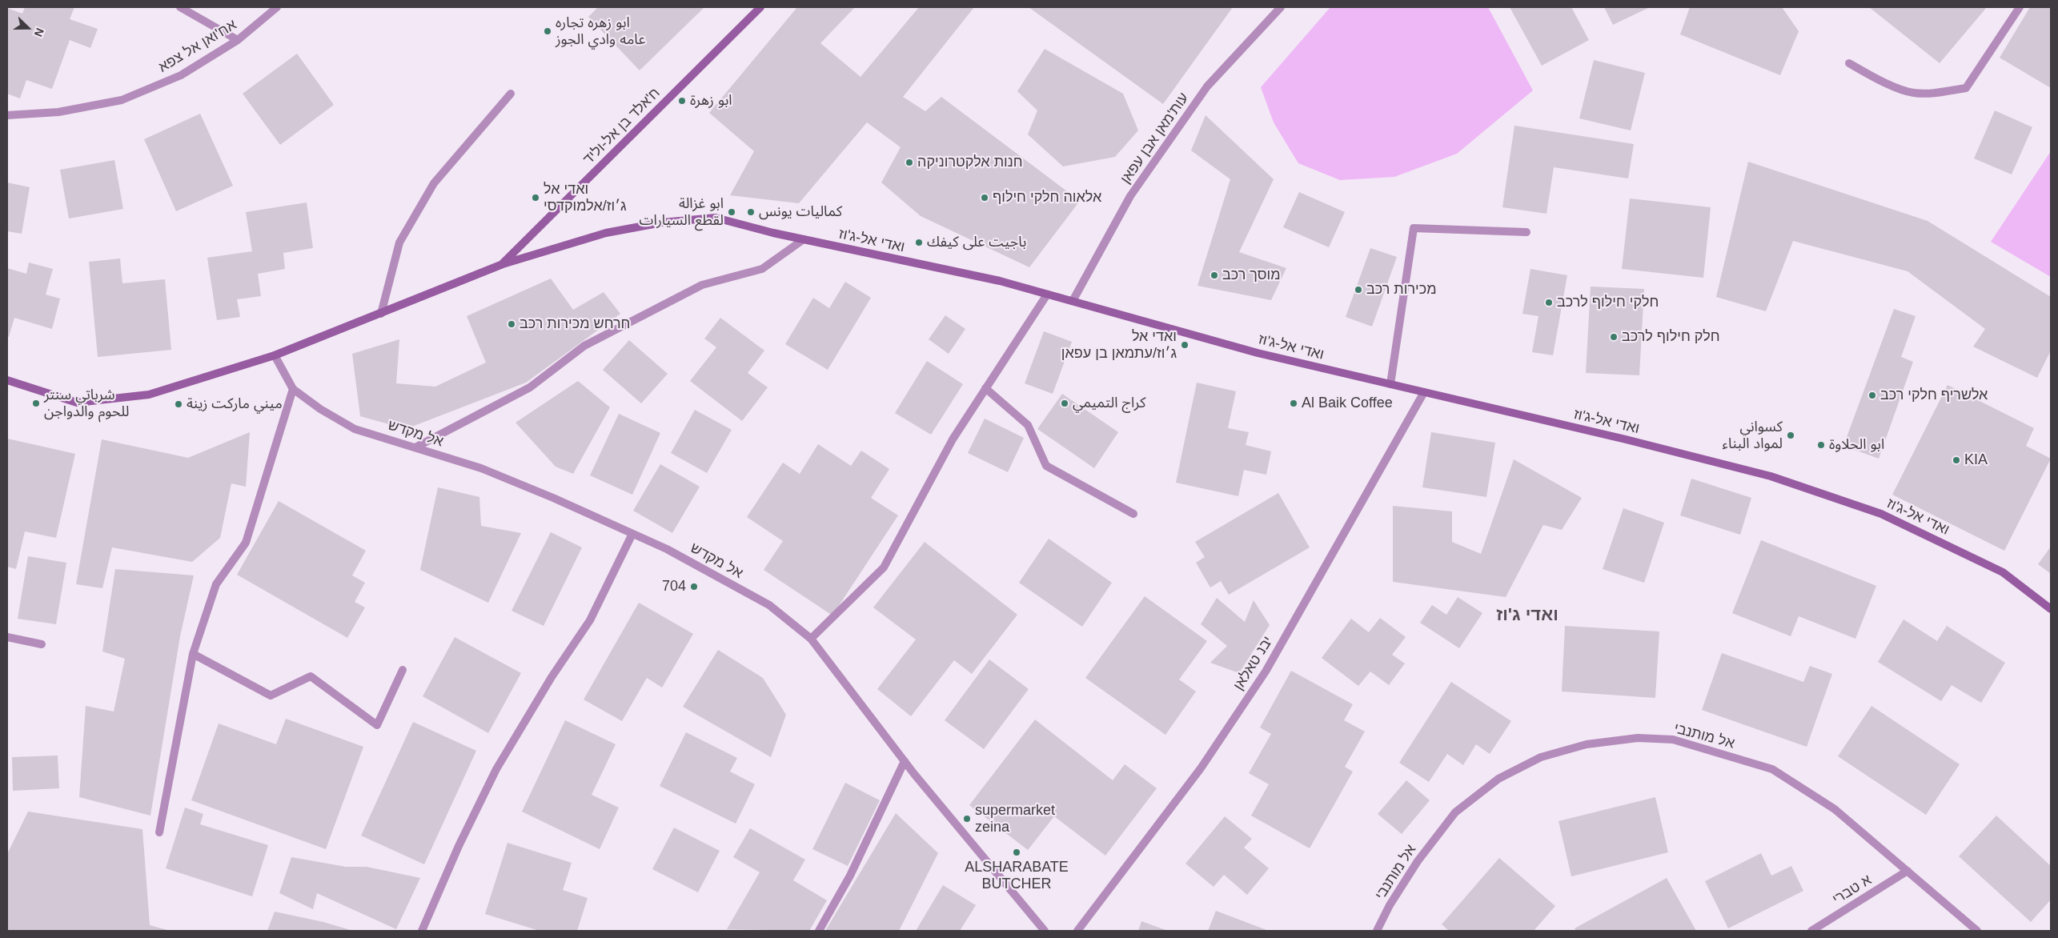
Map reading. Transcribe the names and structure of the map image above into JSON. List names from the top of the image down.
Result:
{
  "streets": {
    "main road": ["ח'אלד בן אל-וליד", "ואדי אל-ג'וז"],
    "street": [
      "אח'ואן אל צפא",
      "עות'מאן אבן עפאן",
      "אל מקדש",
      "יבנ טאלאן",
      "אל מותנבי",
      "א טברי"
    ]
  },
  "crossings": [
    ["ח'אלד בן אל-וליד", "ואדי אל-ג'וז"],
    ["עות'מאן אבן עפאן", "ואדי אל-ג'וז"],
    ["ואדי אל-ג'וז", "יבנ טאלאן"],
    ["אל מותנבי", "א טברי"]
  ],
  "districts": ["ואדי ג'וז"],
  "places": [
    "ابو زهره تجاره عامه وادي الجوز",
    "ابو زهرة",
    "חנות אלקטרוניקה",
    "ואדי אל ג׳וז/אלמוקדסי",
    "אלאוה חלקי חילוף",
    "ابو غزالة لقطع السيارات",
    "كماليات يونس",
    "باجيت على كيفك",
    "מוסך רכב",
    "מכירות רכב",
    "חלקי חילוף לרכב",
    "חרחש מכירות רכב",
    "חלק חילוף לרכב",
    "ואדי אל ג׳וז/עתמאן בן עפאן",
    "אלשריף חלקי רכב",
    "شرباتي سنتر للحوم والدواجن",
    "كراج التميمي",
    "Al Baik Coffee",
    "ميني ماركت زينة",
    "كسواني لمواد البناء",
    "ابو الحلاوة",
    "KIA",
    "704",
    "supermarket zeina",
    "ALSHARABATE BUTCHER"
  ],
  "north": "right"
}
